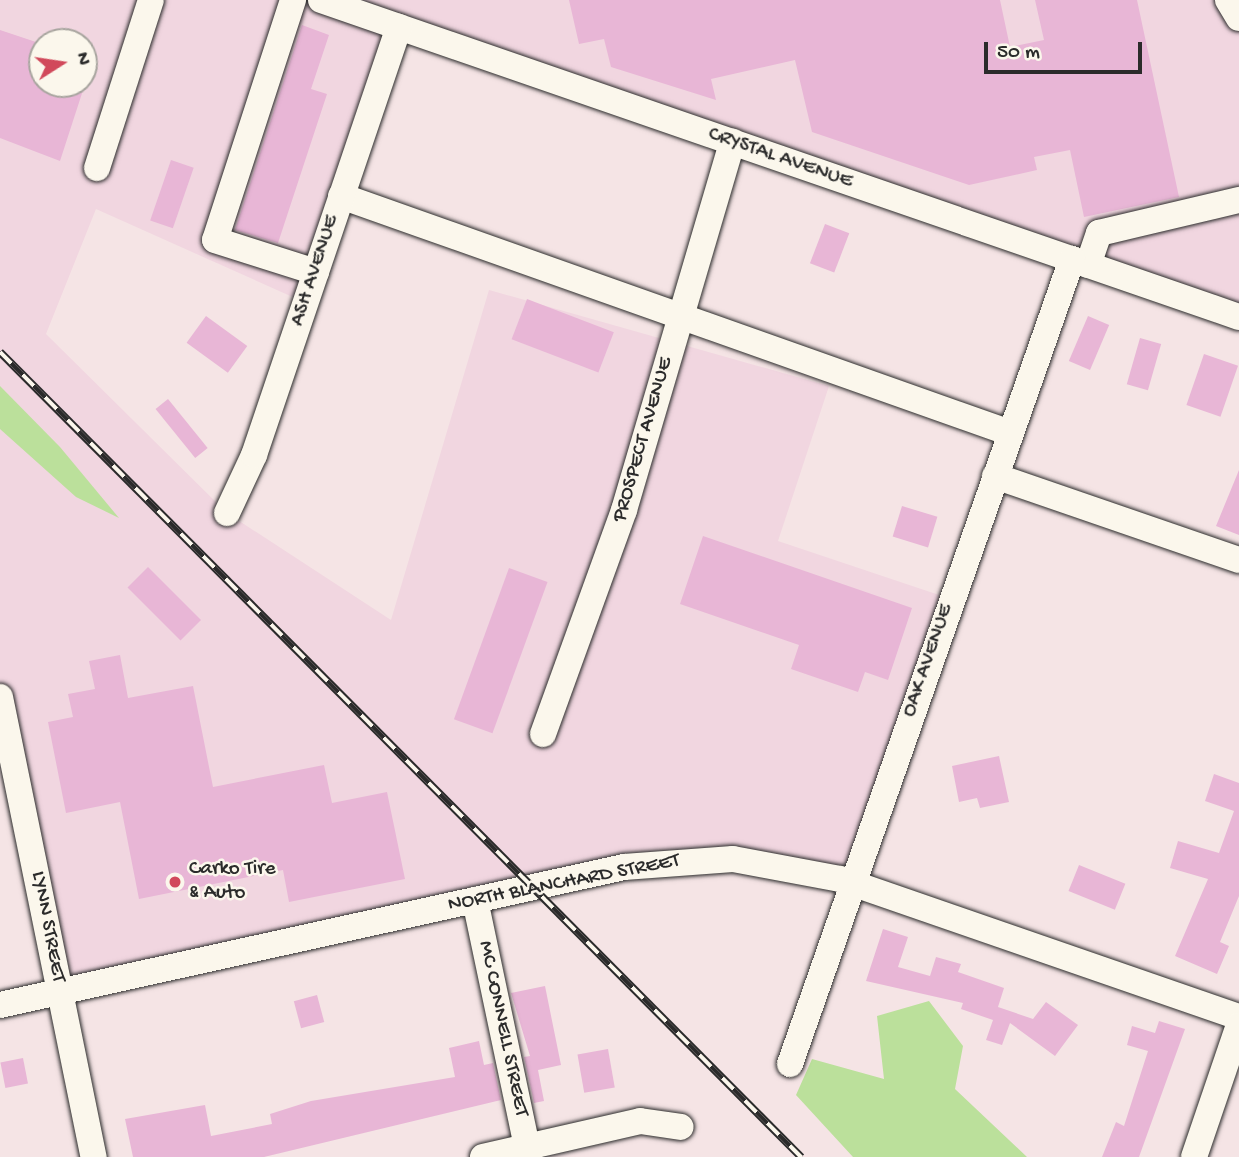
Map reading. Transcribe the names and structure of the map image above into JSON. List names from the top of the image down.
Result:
{
  "streets": {
    "street": [
      "CRYSTAL AVENUE",
      "ASH AVENUE",
      "PROSPECT AVENUE",
      "OAK AVENUE",
      "NORTH BLANCHARD STREET",
      "LYNN STREET",
      "MC CONNELL STREET"
    ]
  },
  "crossings": [
    ["CRYSTAL AVENUE", "ASH AVENUE"],
    ["CRYSTAL AVENUE", "PROSPECT AVENUE"],
    ["CRYSTAL AVENUE", "OAK AVENUE"],
    ["OAK AVENUE", "NORTH BLANCHARD STREET"],
    ["NORTH BLANCHARD STREET", "LYNN STREET"],
    ["NORTH BLANCHARD STREET", "MC CONNELL STREET"]
  ],
  "places": ["Carko Tire & Auto"],
  "scale_bar": "50 m",
  "north": "right"
}
